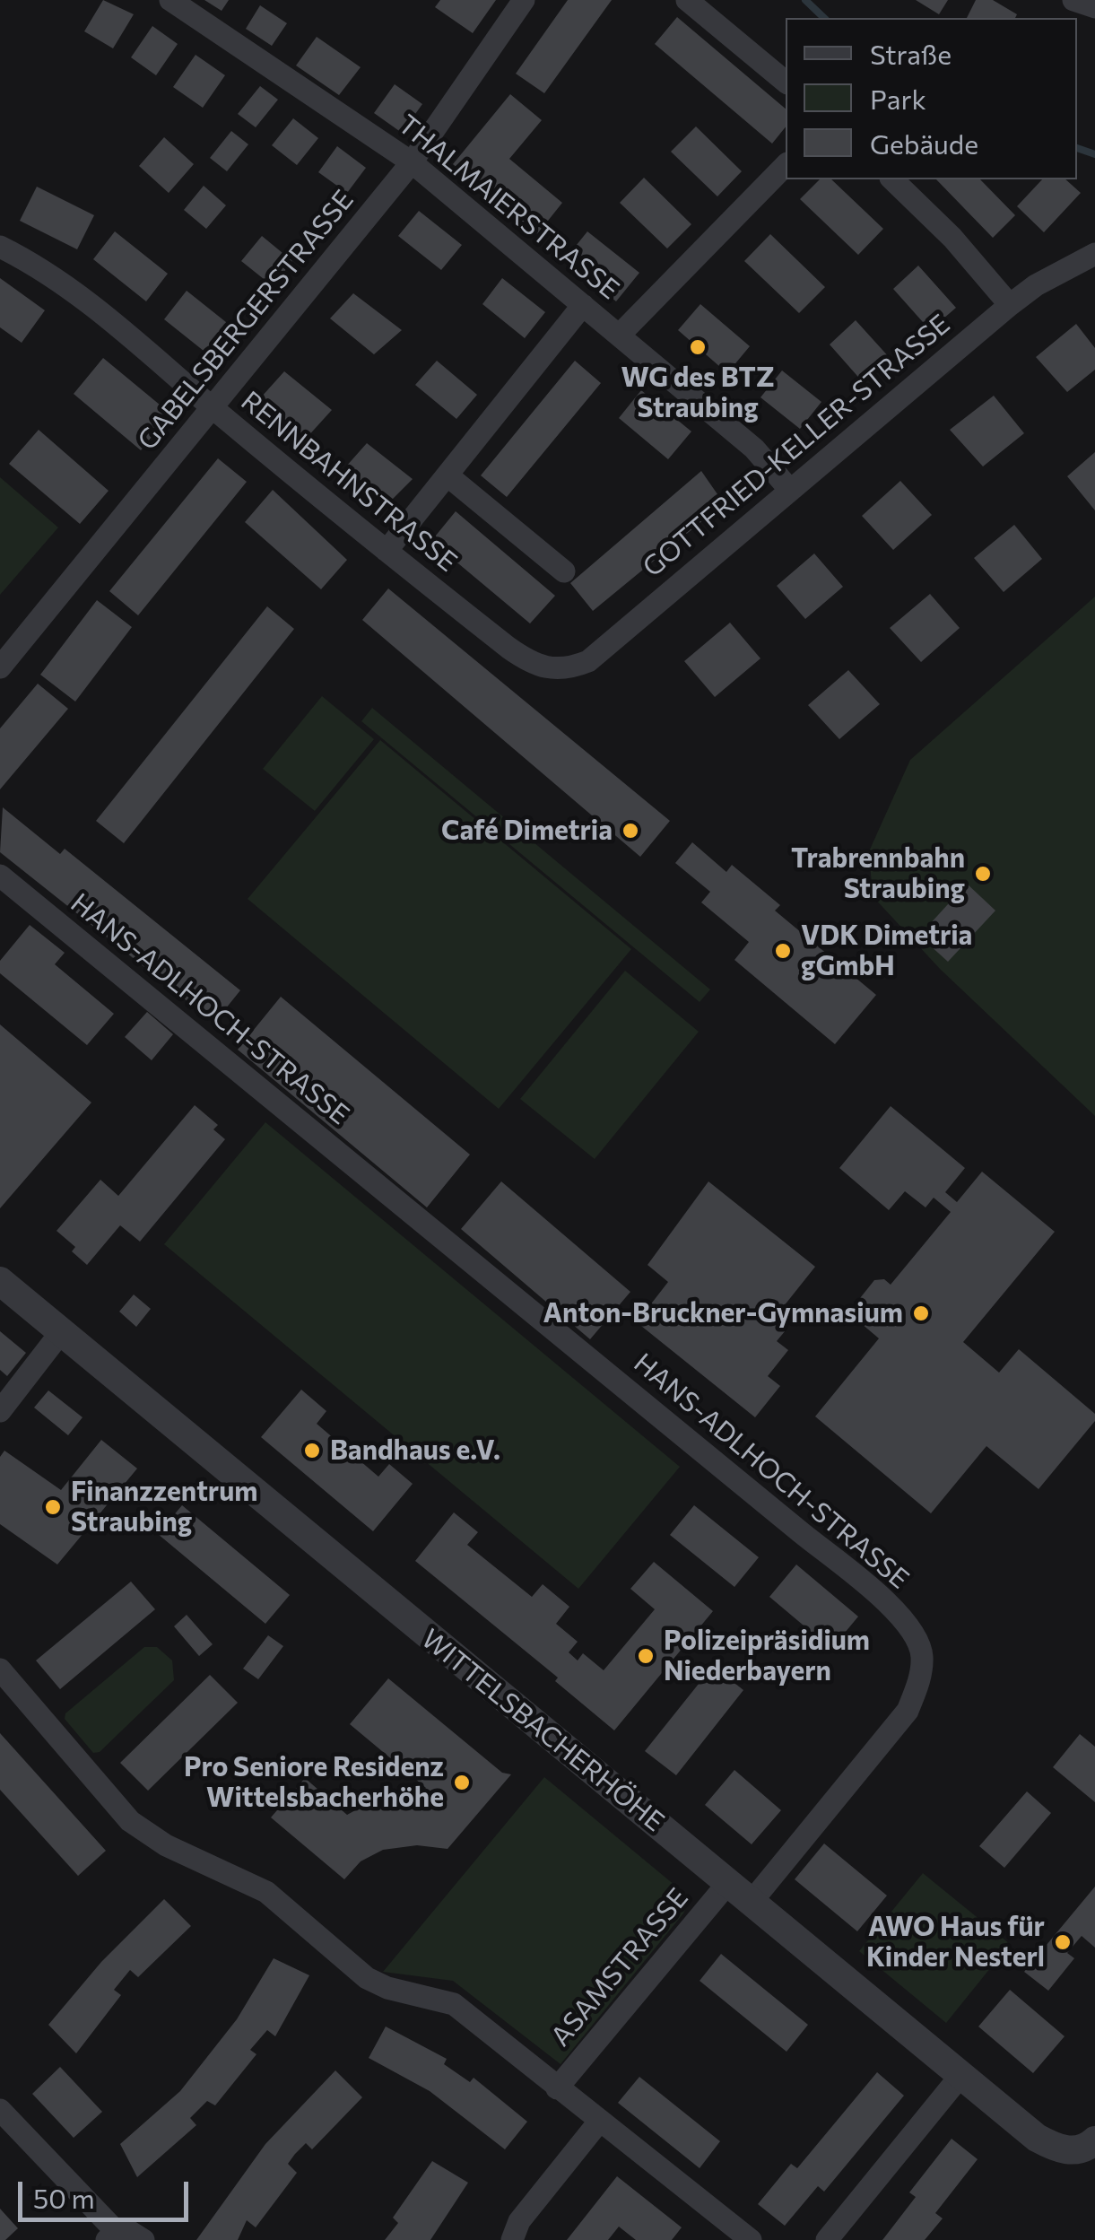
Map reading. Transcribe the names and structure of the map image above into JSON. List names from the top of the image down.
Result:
{
  "streets": {
    "street": [
      "THALMAIERSTRASSE",
      "GABELSBERGERSTRASSE",
      "GOTTFRIED-KELLER-STRASSE",
      "RENNBAHNSTRASSE",
      "HANS-ADLHOCH-STRASSE",
      "WITTELSBACHERHÖHE",
      "ASAMSTRASSE"
    ]
  },
  "crossings": [
    ["THALMAIERSTRASSE", "GABELSBERGERSTRASSE"],
    ["THALMAIERSTRASSE", "GOTTFRIED-KELLER-STRASSE"],
    ["GABELSBERGERSTRASSE", "RENNBAHNSTRASSE"],
    ["GOTTFRIED-KELLER-STRASSE", "RENNBAHNSTRASSE"],
    ["HANS-ADLHOCH-STRASSE", "WITTELSBACHERHÖHE"],
    ["WITTELSBACHERHÖHE", "ASAMSTRASSE"]
  ],
  "places": [
    "WG des BTZ Straubing",
    "Café Dimetria",
    "Trabrennbahn Straubing",
    "VDK Dimetria gGmbH",
    "Anton-Bruckner-Gymnasium",
    "Bandhaus e.V.",
    "Finanzzentrum Straubing",
    "Polizeipräsidium Niederbayern",
    "Pro Seniore Residenz Wittelsbacherhöhe",
    "AWO Haus für Kinder Nesterl"
  ],
  "legend": ["Straße", "Park", "Gebäude"],
  "scale_bar": "50 m"
}
